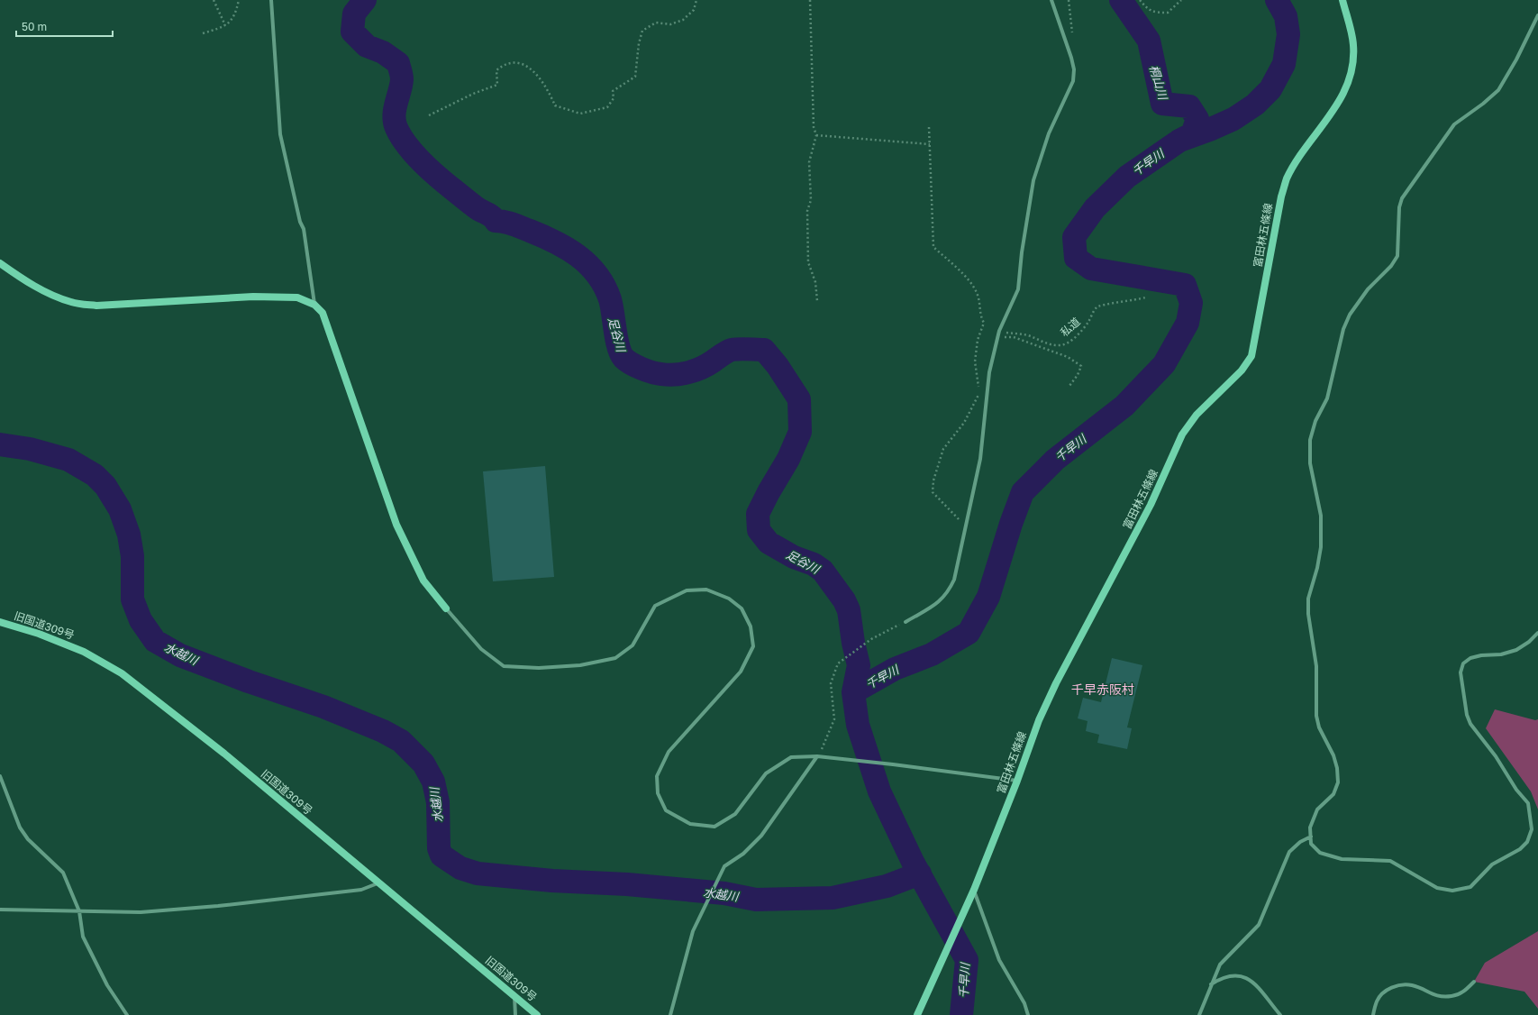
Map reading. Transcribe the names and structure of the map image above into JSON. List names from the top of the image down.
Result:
{
  "streets": {
    "street": ["富田林五條線", "旧国道309号"],
    "path": ["私道"]
  },
  "districts": ["千早赤阪村"],
  "water": [
    "桐山川",
    "千早川",
    "足谷川",
    "水越川"
  ],
  "scale_bar": "50 m"
}
